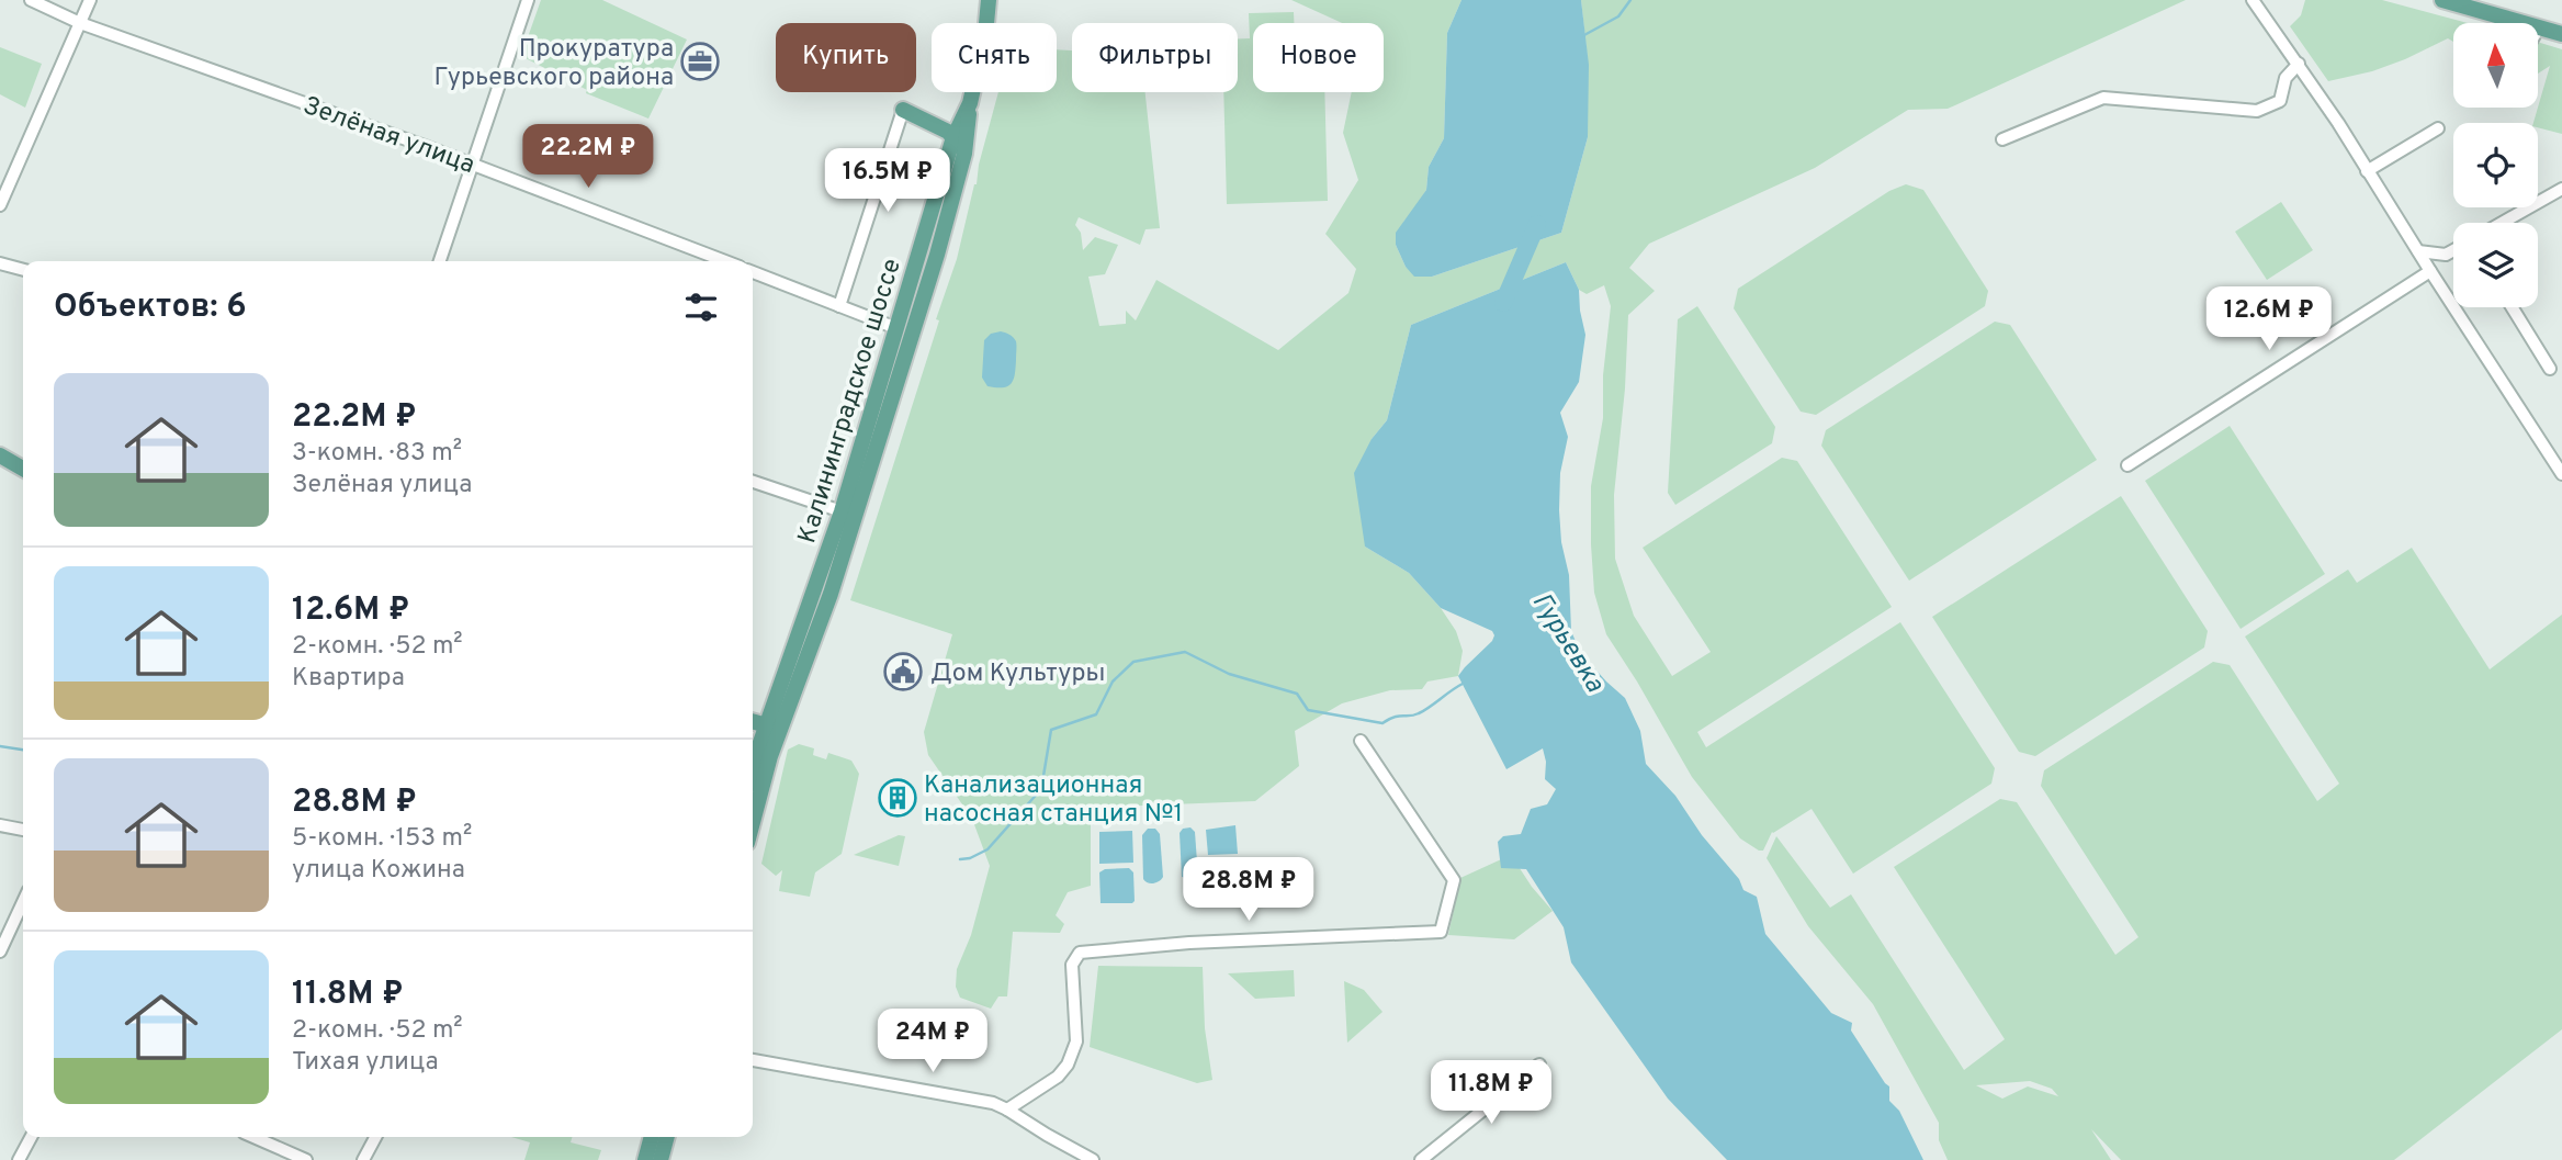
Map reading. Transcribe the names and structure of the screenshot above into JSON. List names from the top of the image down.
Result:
{
  "streets": {
    "main road": ["Калининградское шоссе"],
    "street": ["Зелёная улица"]
  },
  "water": ["Гурьевка"],
  "places": {
    "office": ["Прокуратура Гурьевского района"],
    "public building": ["Дом Культуры"],
    "building": ["Канализационная насосная станция №1"]
  },
  "north": "top",
  "page": {
    "chip": [
      "Купить",
      "Снять",
      "Фильтры",
      "Новое"
    ],
    "price": [
      "22.2M ₽",
      "16.5M ₽",
      "12.6M ₽",
      "28.8M ₽",
      "24M ₽",
      "11.8M ₽"
    ],
    "heading": "Объектов: 6",
    "list": [
      {
        "name": "22.2M ₽",
        "note": "3-комн. · 83 m² · Зелёная улица"
      },
      {
        "name": "12.6M ₽",
        "note": "2-комн. · 52 m² · Квартира"
      },
      {
        "name": "28.8M ₽",
        "note": "5-комн. · 153 m² · улица Кожина"
      },
      {
        "name": "11.8M ₽",
        "note": "2-комн. · 52 m² · Тихая улица"
      }
    ]
  }
}
